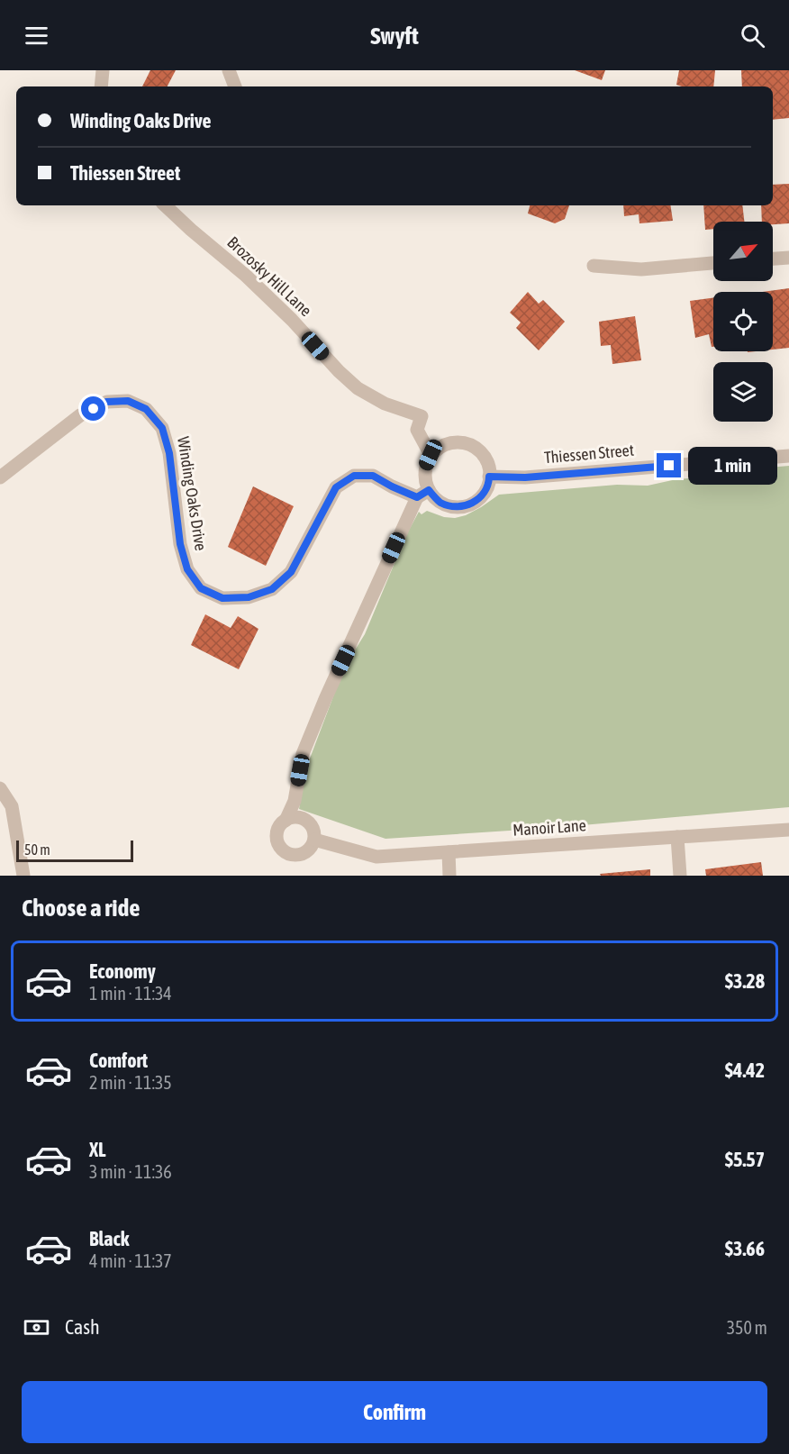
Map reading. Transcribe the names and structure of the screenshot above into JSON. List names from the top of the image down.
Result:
{
  "streets": {
    "street": [
      "Brozosky Hill Lane",
      "Thiessen Street",
      "Winding Oaks Drive",
      "Manoir Lane"
    ]
  },
  "crossings": [
    ["Brozosky Hill Lane", "Thiessen Street"],
    ["Brozosky Hill Lane", "Winding Oaks Drive"],
    ["Thiessen Street", "Winding Oaks Drive"]
  ],
  "scale_bar": "50 m",
  "north": "top right",
  "page": {
    "header": "Swyft",
    "banner": ["Winding Oaks Drive", "Thiessen Street"],
    "bubble": "1 min",
    "scale": "50 m",
    "heading": "Choose a ride",
    "list": [
      {
        "name": "Economy",
        "note": "1 min · 11:34",
        "value": "$3.28"
      },
      {
        "name": "Comfort",
        "note": "2 min · 11:35",
        "value": "$4.42"
      },
      {
        "name": "XL",
        "note": "3 min · 11:36",
        "value": "$5.57"
      },
      {
        "name": "Black",
        "note": "4 min · 11:37",
        "value": "$3.66"
      }
    ],
    "pay": ["Cash", "350 m"],
    "buttons": "Confirm"
  }
}
